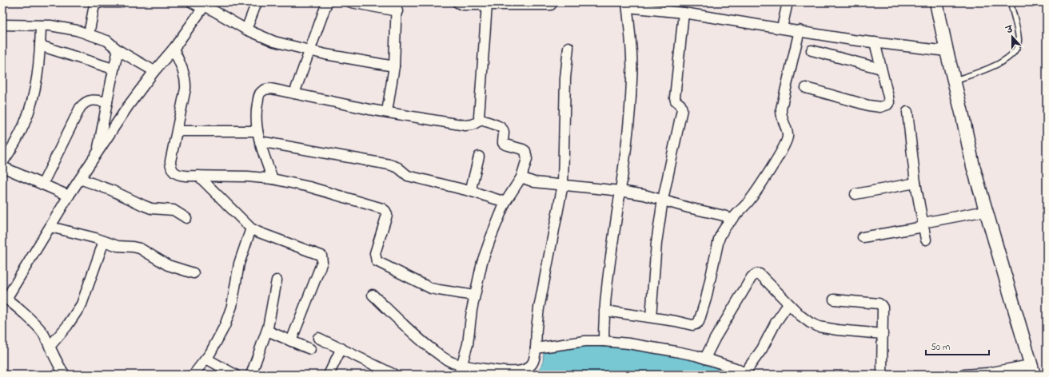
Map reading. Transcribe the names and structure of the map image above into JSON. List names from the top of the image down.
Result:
{
  "scale_bar": "50 m",
  "north": "top"
}
